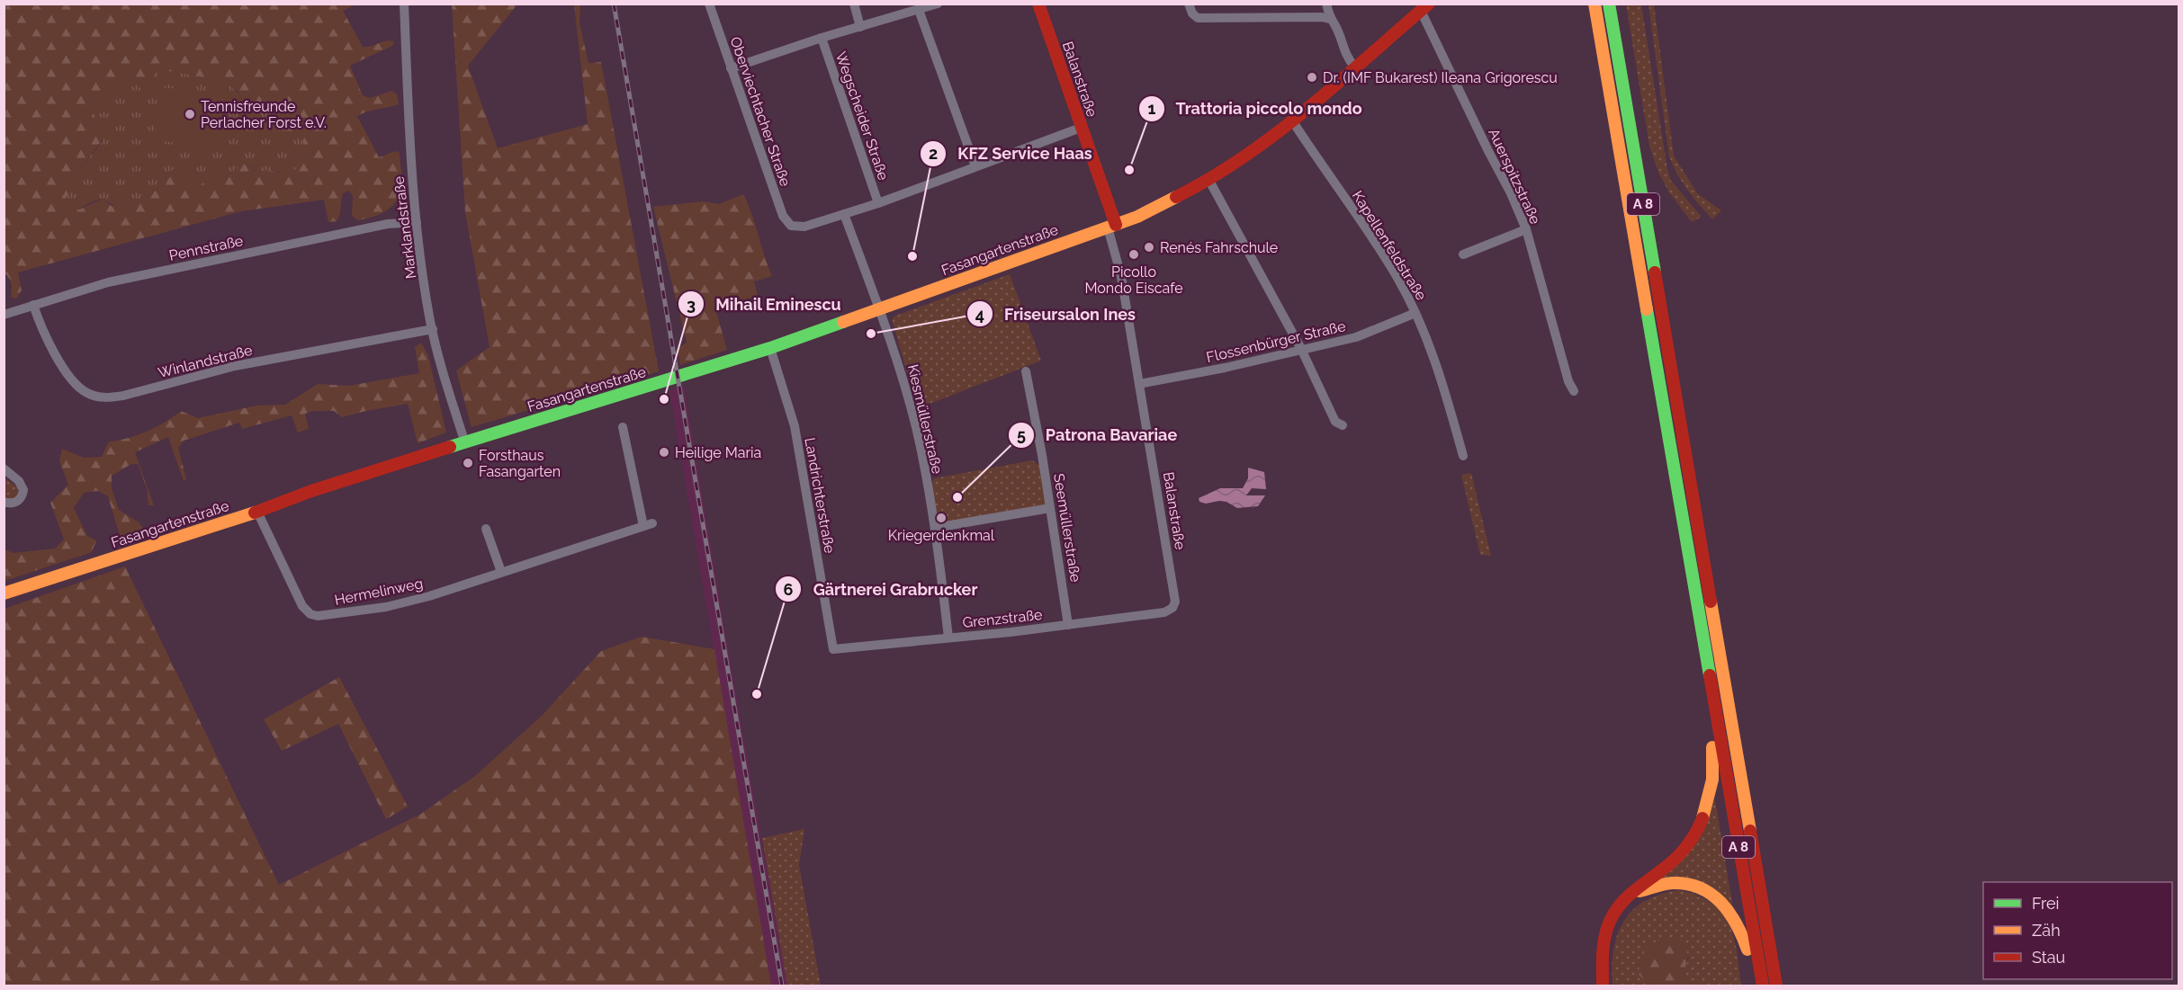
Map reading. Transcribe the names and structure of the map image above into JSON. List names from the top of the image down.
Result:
{
  "streets": {
    "main road": ["Balanstraße", "A 8", "Fasangartenstraße"],
    "street": [
      "Oberviechtacher Straße",
      "Wegscheider Straße",
      "Auerspitzstraße",
      "Marklandstraße",
      "Kapellenfeldstraße",
      "Pennstraße",
      "Flossenbürger Straße",
      "Winlandstraße",
      "Kiesmüllerstraße",
      "Landrichterstraße",
      "Seemüllerstraße",
      "Hermelinweg",
      "Grenzstraße"
    ]
  },
  "crossings": [
    ["Balanstraße", "Fasangartenstraße"],
    ["Balanstraße", "Flossenbürger Straße"],
    ["Balanstraße", "Grenzstraße"],
    ["Oberviechtacher Straße", "Kiesmüllerstraße"],
    ["Auerspitzstraße", "Fasangartenstraße"],
    ["Marklandstraße", "Pennstraße"],
    ["Marklandstraße", "Fasangartenstraße"],
    ["Marklandstraße", "Winlandstraße"],
    ["Kapellenfeldstraße", "Fasangartenstraße"],
    ["Kapellenfeldstraße", "Flossenbürger Straße"],
    ["Pennstraße", "Winlandstraße"],
    ["Fasangartenstraße", "Kiesmüllerstraße"],
    ["Fasangartenstraße", "Landrichterstraße"],
    ["Fasangartenstraße", "Hermelinweg"],
    ["Kiesmüllerstraße", "Grenzstraße"],
    ["Landrichterstraße", "Grenzstraße"],
    ["Seemüllerstraße", "Grenzstraße"]
  ],
  "places": [
    "Dr. (IMF Bukarest) Ileana Grigorescu",
    "Tennisfreunde Perlacher Forst e.V.",
    "Trattoria piccolo mondo",
    "Renés Fahrschule",
    "Picollo Mondo Eiscafe",
    "KFZ Service Haas",
    "Friseursalon Ines",
    "Mihail Eminescu",
    "Heilige Maria",
    "Forsthaus Fasangarten",
    "Patrona Bavariae",
    "Kriegerdenkmal",
    "Gärtnerei Grabrucker"
  ],
  "legend": ["Frei", "Zäh", "Stau"]
}
